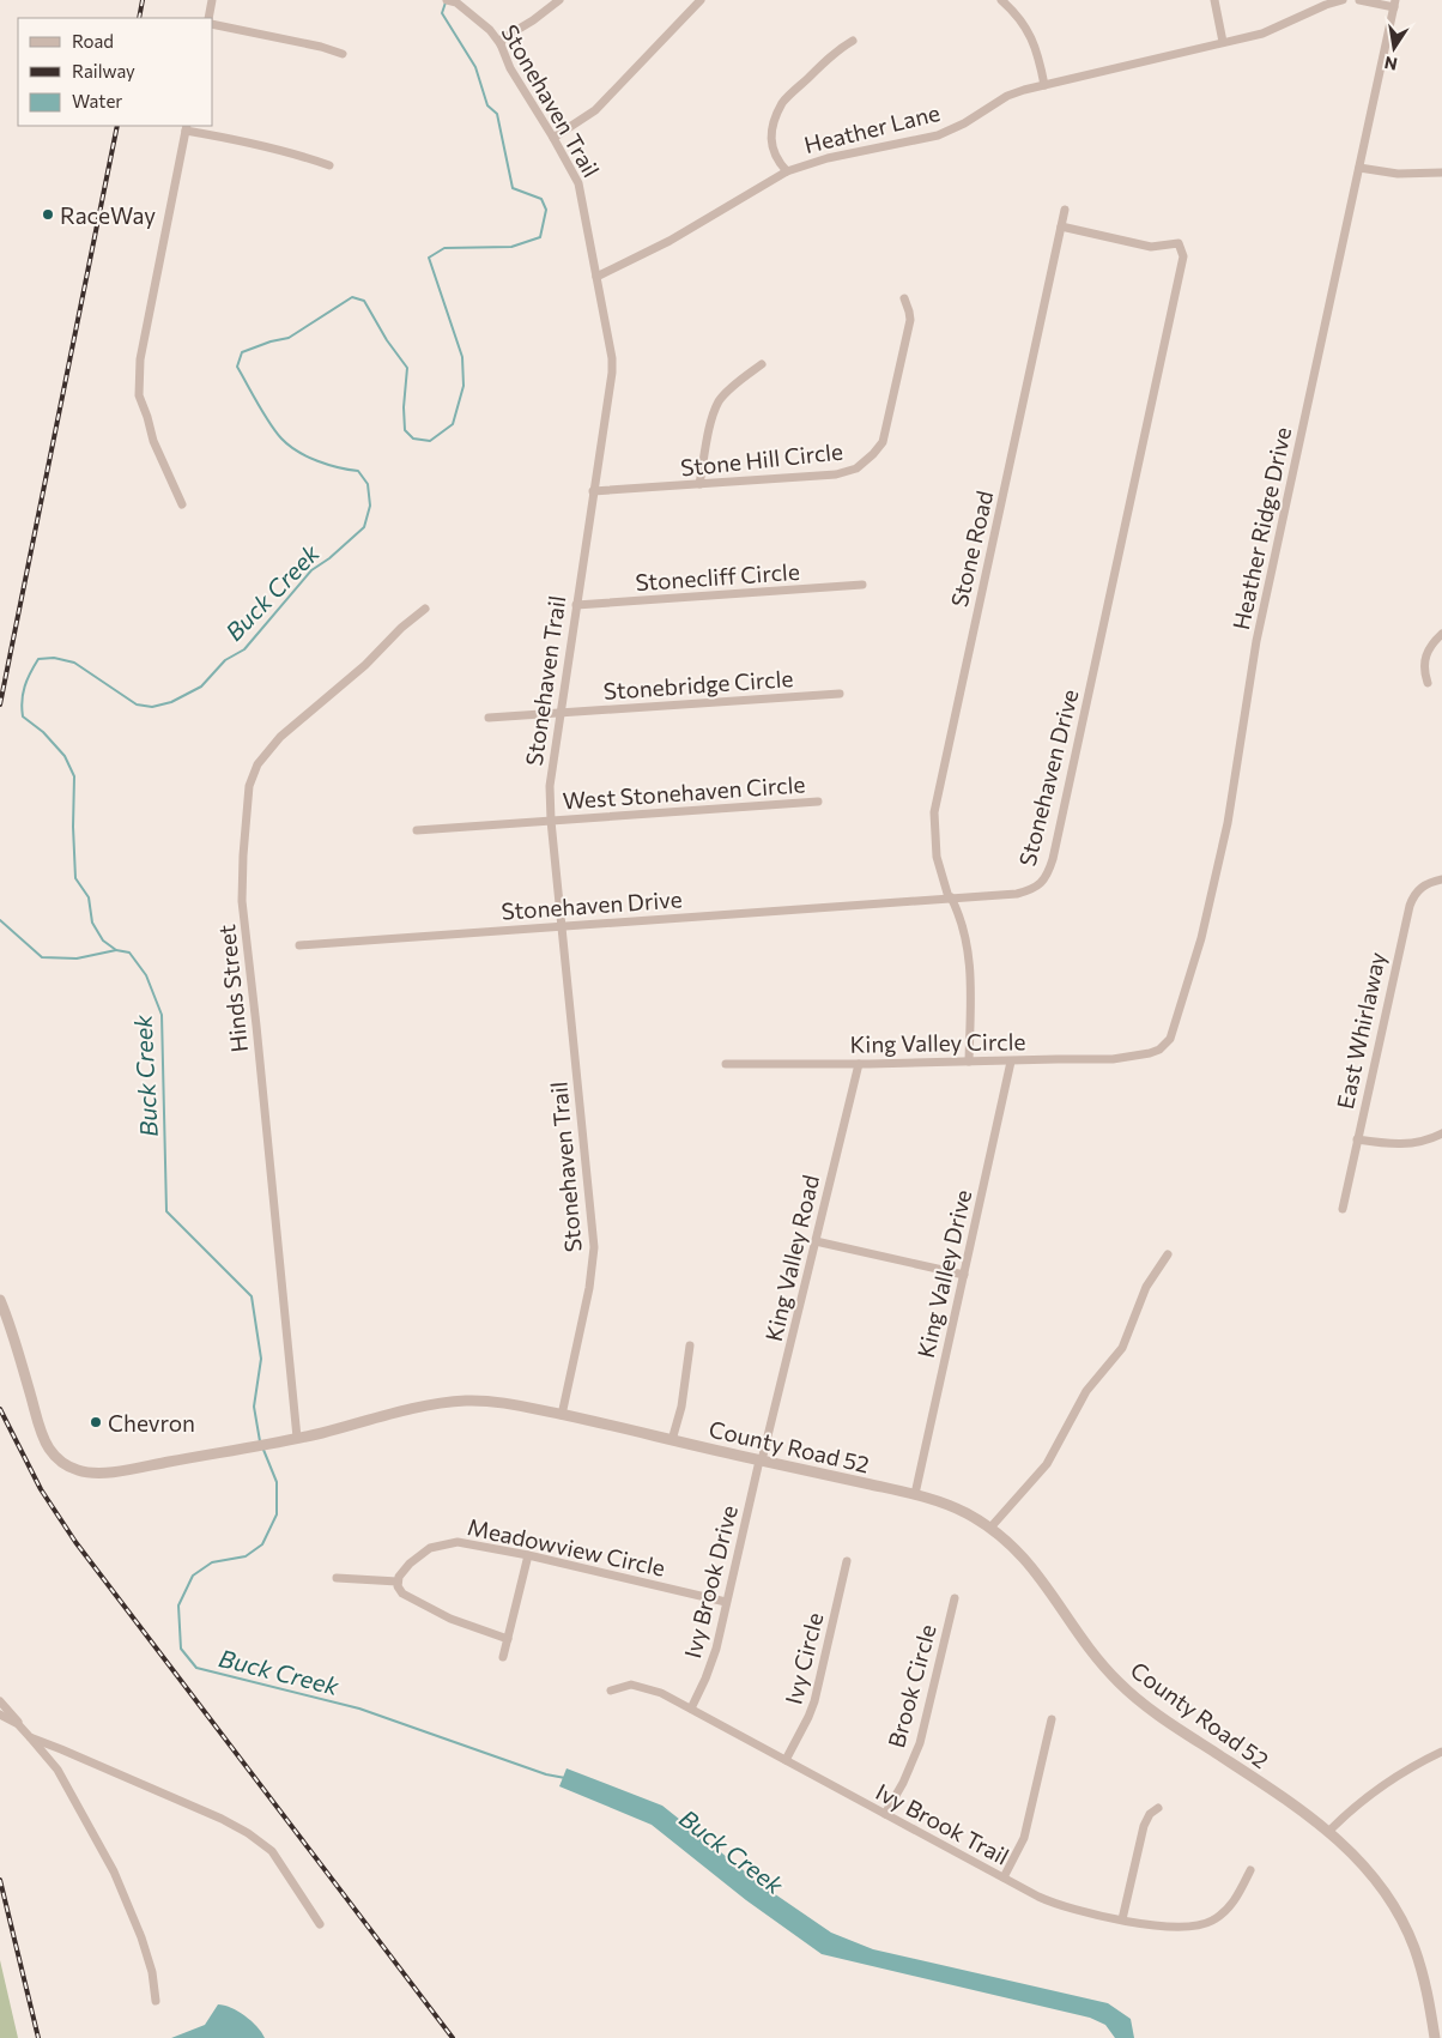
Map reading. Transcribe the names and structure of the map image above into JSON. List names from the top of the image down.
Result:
{
  "streets": {
    "street": [
      "Stonehaven Trail",
      "Heather Lane",
      "Stone Hill Circle",
      "Heather Ridge Drive",
      "Stone Road",
      "Stonecliff Circle",
      "Stonebridge Circle",
      "Stonehaven Drive",
      "West Stonehaven Circle",
      "Hinds Street",
      "East Whirlaway",
      "King Valley Circle",
      "King Valley Road",
      "King Valley Drive",
      "County Road 52",
      "Meadowview Circle",
      "Ivy Brook Drive",
      "Ivy Circle",
      "Brook Circle",
      "Ivy Brook Trail"
    ]
  },
  "crossings": [
    ["Stonehaven Trail", "Heather Lane"],
    ["Stonehaven Trail", "Stone Hill Circle"],
    ["Stonehaven Trail", "Stonecliff Circle"],
    ["Stonehaven Trail", "Stonebridge Circle"],
    ["Stonehaven Trail", "Stonehaven Drive"],
    ["Stonehaven Trail", "West Stonehaven Circle"],
    ["Stonehaven Trail", "County Road 52"],
    ["Heather Ridge Drive", "King Valley Circle"],
    ["Stone Road", "Stonehaven Drive"],
    ["Stone Road", "King Valley Circle"],
    ["Hinds Street", "County Road 52"],
    ["King Valley Circle", "King Valley Road"],
    ["King Valley Circle", "King Valley Drive"],
    ["King Valley Road", "County Road 52"],
    ["King Valley Road", "Ivy Brook Drive"],
    ["King Valley Drive", "County Road 52"],
    ["County Road 52", "Ivy Brook Drive"],
    ["Meadowview Circle", "Ivy Brook Drive"],
    ["Ivy Brook Drive", "Ivy Brook Trail"],
    ["Ivy Circle", "Ivy Brook Trail"],
    ["Brook Circle", "Ivy Brook Trail"]
  ],
  "water": ["Buck Creek"],
  "places": ["RaceWay", "Chevron"],
  "legend": ["Road", "Railway", "Water"],
  "north": "bottom"
}
